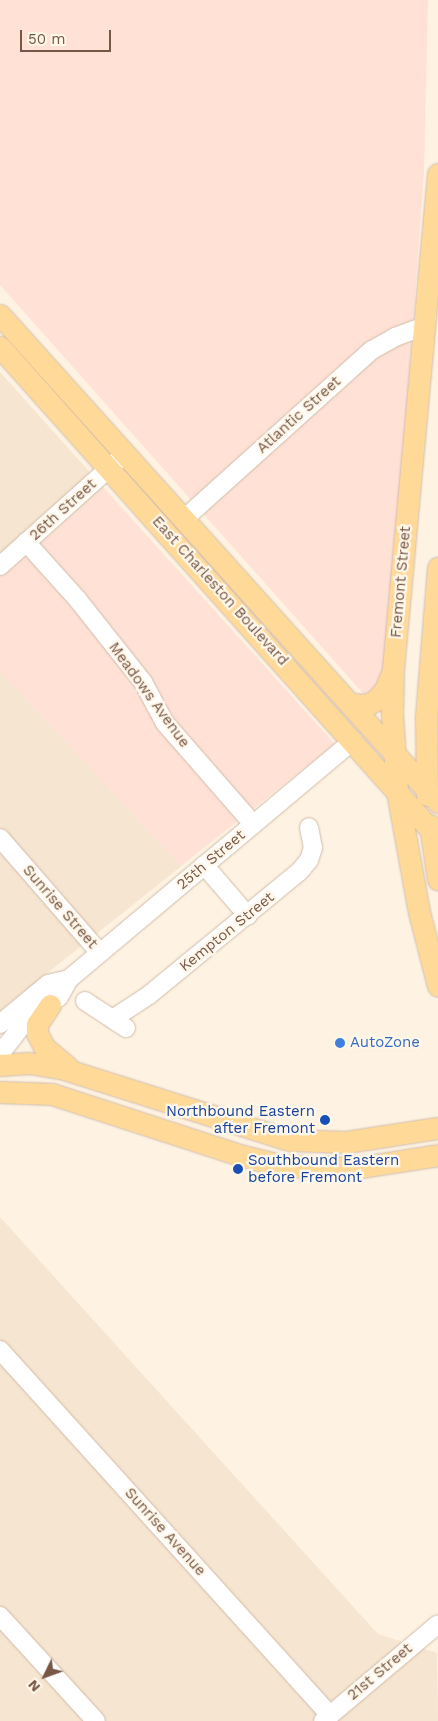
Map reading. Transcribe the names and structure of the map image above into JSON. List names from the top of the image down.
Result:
{
  "streets": {
    "main road": ["Fremont Street", "East Charleston Boulevard"],
    "street": [
      "Atlantic Street",
      "26th Street",
      "Meadows Avenue",
      "25th Street",
      "Sunrise Street",
      "Kempton Street",
      "Sunrise Avenue",
      "21st Street"
    ]
  },
  "crossings": [
    ["Atlantic Street", "Fremont Street"],
    ["Atlantic Street", "East Charleston Boulevard"],
    ["26th Street", "East Charleston Boulevard"],
    ["26th Street", "Meadows Avenue"],
    ["Fremont Street", "East Charleston Boulevard"],
    ["East Charleston Boulevard", "25th Street"],
    ["Meadows Avenue", "25th Street"],
    ["25th Street", "Sunrise Street"],
    ["Sunrise Avenue", "21st Street"]
  ],
  "places": ["AutoZone", "Northbound Eastern after Fremont", "Southbound Eastern before Fremont"],
  "scale_bar": "50 m",
  "north": "bottom left"
}
